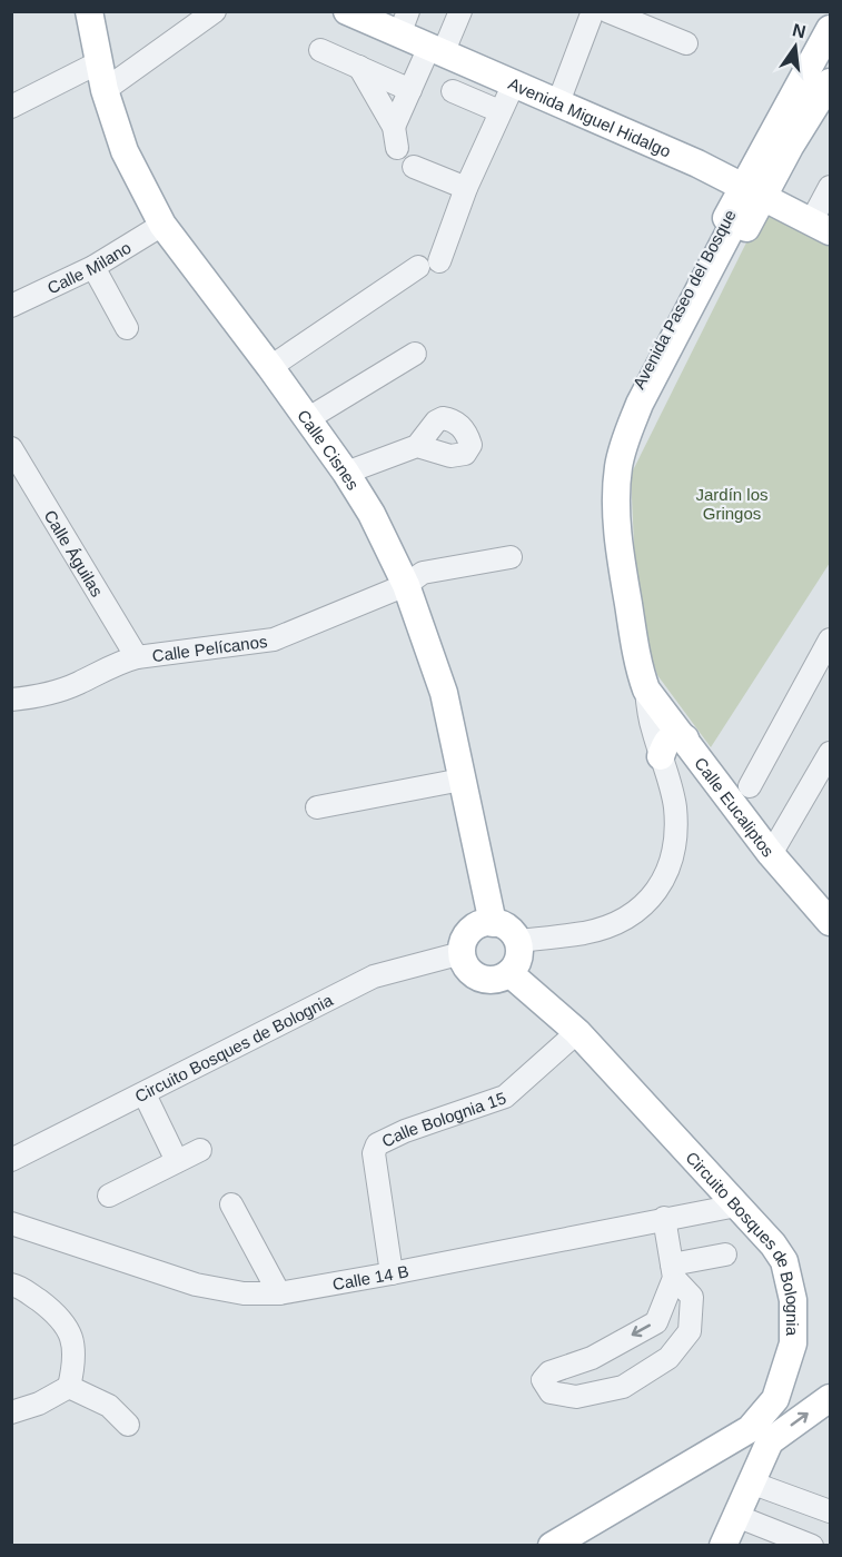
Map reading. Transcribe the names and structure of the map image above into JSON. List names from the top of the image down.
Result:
{
  "streets": {
    "main road": [
      "Avenida Miguel Hidalgo",
      "Avenida Paseo del Bosque",
      "Calle Cisnes",
      "Calle Eucaliptos",
      "Circuito Bosques de Bolognia"
    ],
    "street": [
      "Calle Milano",
      "Calle Águilas",
      "Calle Pelícanos",
      "Calle Bolognia 15",
      "Calle 14 B"
    ]
  },
  "crossings": [
    ["Avenida Miguel Hidalgo", "Avenida Paseo del Bosque"],
    ["Calle Milano", "Calle Cisnes"],
    ["Avenida Paseo del Bosque", "Calle Cisnes"],
    ["Avenida Paseo del Bosque", "Calle Eucaliptos"],
    ["Avenida Paseo del Bosque", "Circuito Bosques de Bolognia"],
    ["Calle Cisnes", "Calle Pelícanos"],
    ["Calle Cisnes", "Circuito Bosques de Bolognia"],
    ["Calle Águilas", "Calle Pelícanos"],
    ["Circuito Bosques de Bolognia", "Calle Bolognia 15"],
    ["Circuito Bosques de Bolognia", "Calle 14 B"],
    ["Calle Bolognia 15", "Calle 14 B"]
  ],
  "parks": ["Jardín los Gringos"],
  "north": "top"
}
